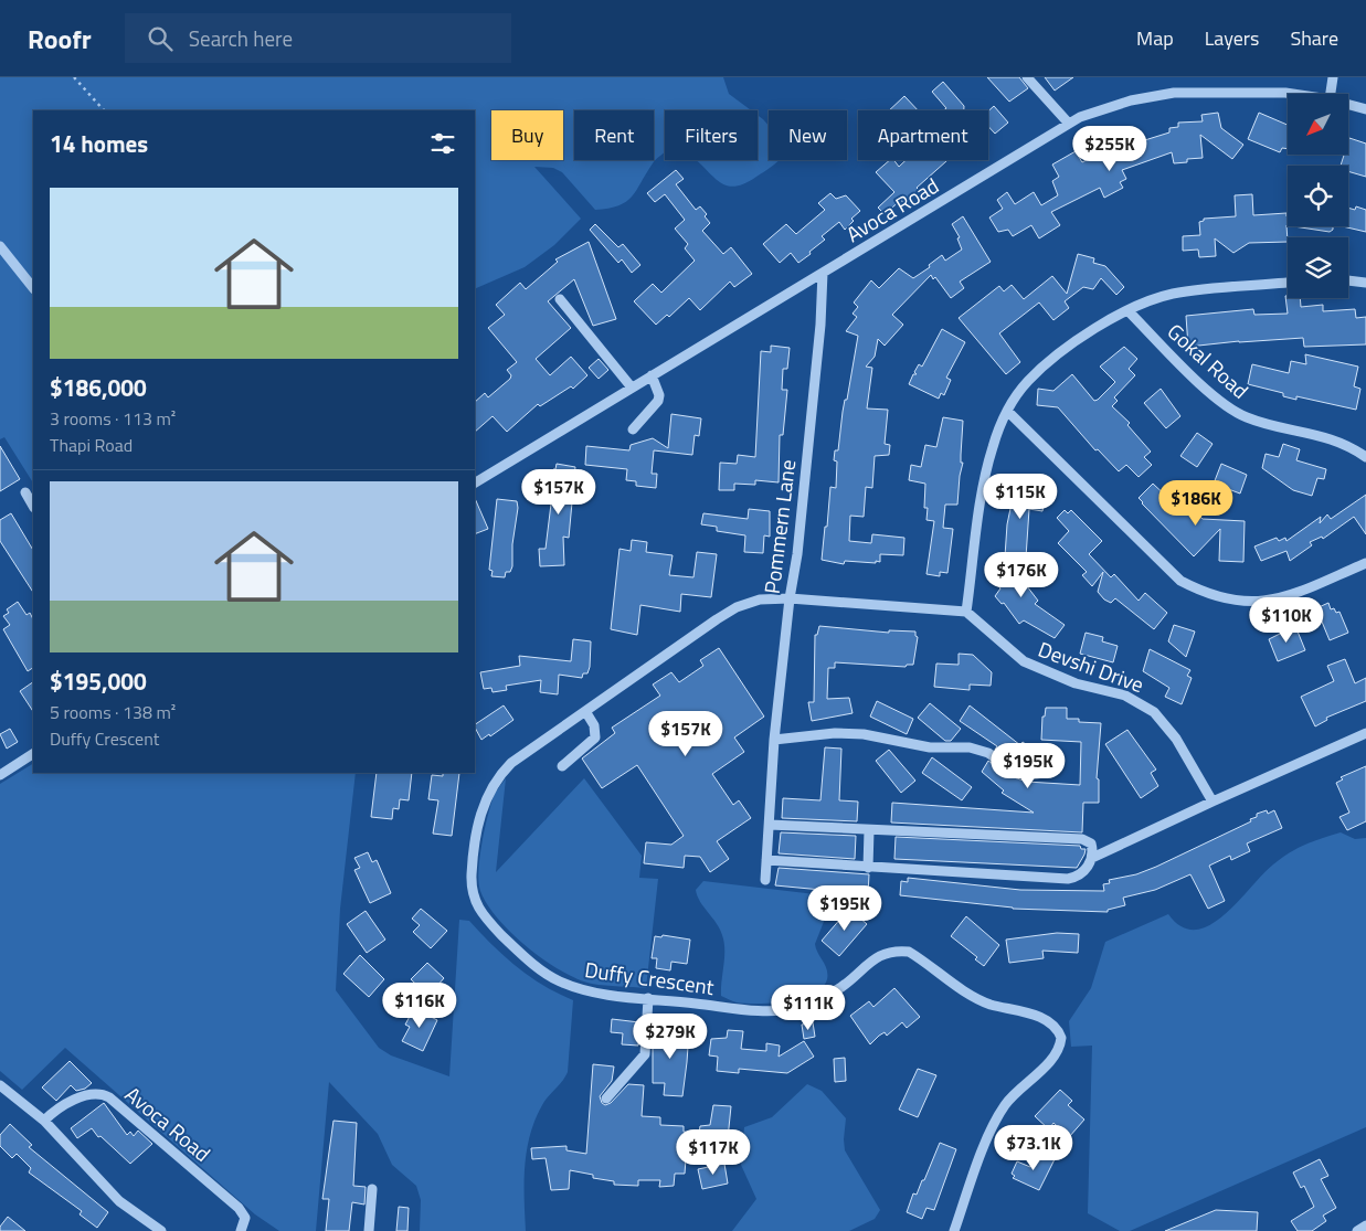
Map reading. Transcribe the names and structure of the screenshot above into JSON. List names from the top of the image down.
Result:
{
  "streets": {
    "street": [
      "Avoca Road",
      "Gokal Road",
      "Pommern Lane",
      "Devshi Drive",
      "Duffy Crescent"
    ]
  },
  "crossings": [
    ["Avoca Road", "Pommern Lane"],
    ["Pommern Lane", "Duffy Crescent"]
  ],
  "north": "bottom left",
  "page": {
    "header": "Roofr",
    "search": "Search here",
    "nav": ["Map", "Layers", "Share"],
    "chip": [
      "Buy",
      "Rent",
      "Filters",
      "New",
      "Apartment"
    ],
    "heading": "14 homes",
    "price": [
      "$255K",
      "$157K",
      "$115K",
      "$186K",
      "$176K",
      "$110K",
      "$157K",
      "$195K",
      "$195K",
      "$116K",
      "$111K",
      "$279K",
      "$73.1K",
      "$117K"
    ],
    "list": [
      {
        "name": "$186,000",
        "note": "3 rooms · 113 m² · Thapi Road"
      },
      {
        "name": "$195,000",
        "note": "5 rooms · 138 m² · Duffy Crescent"
      }
    ]
  }
}
